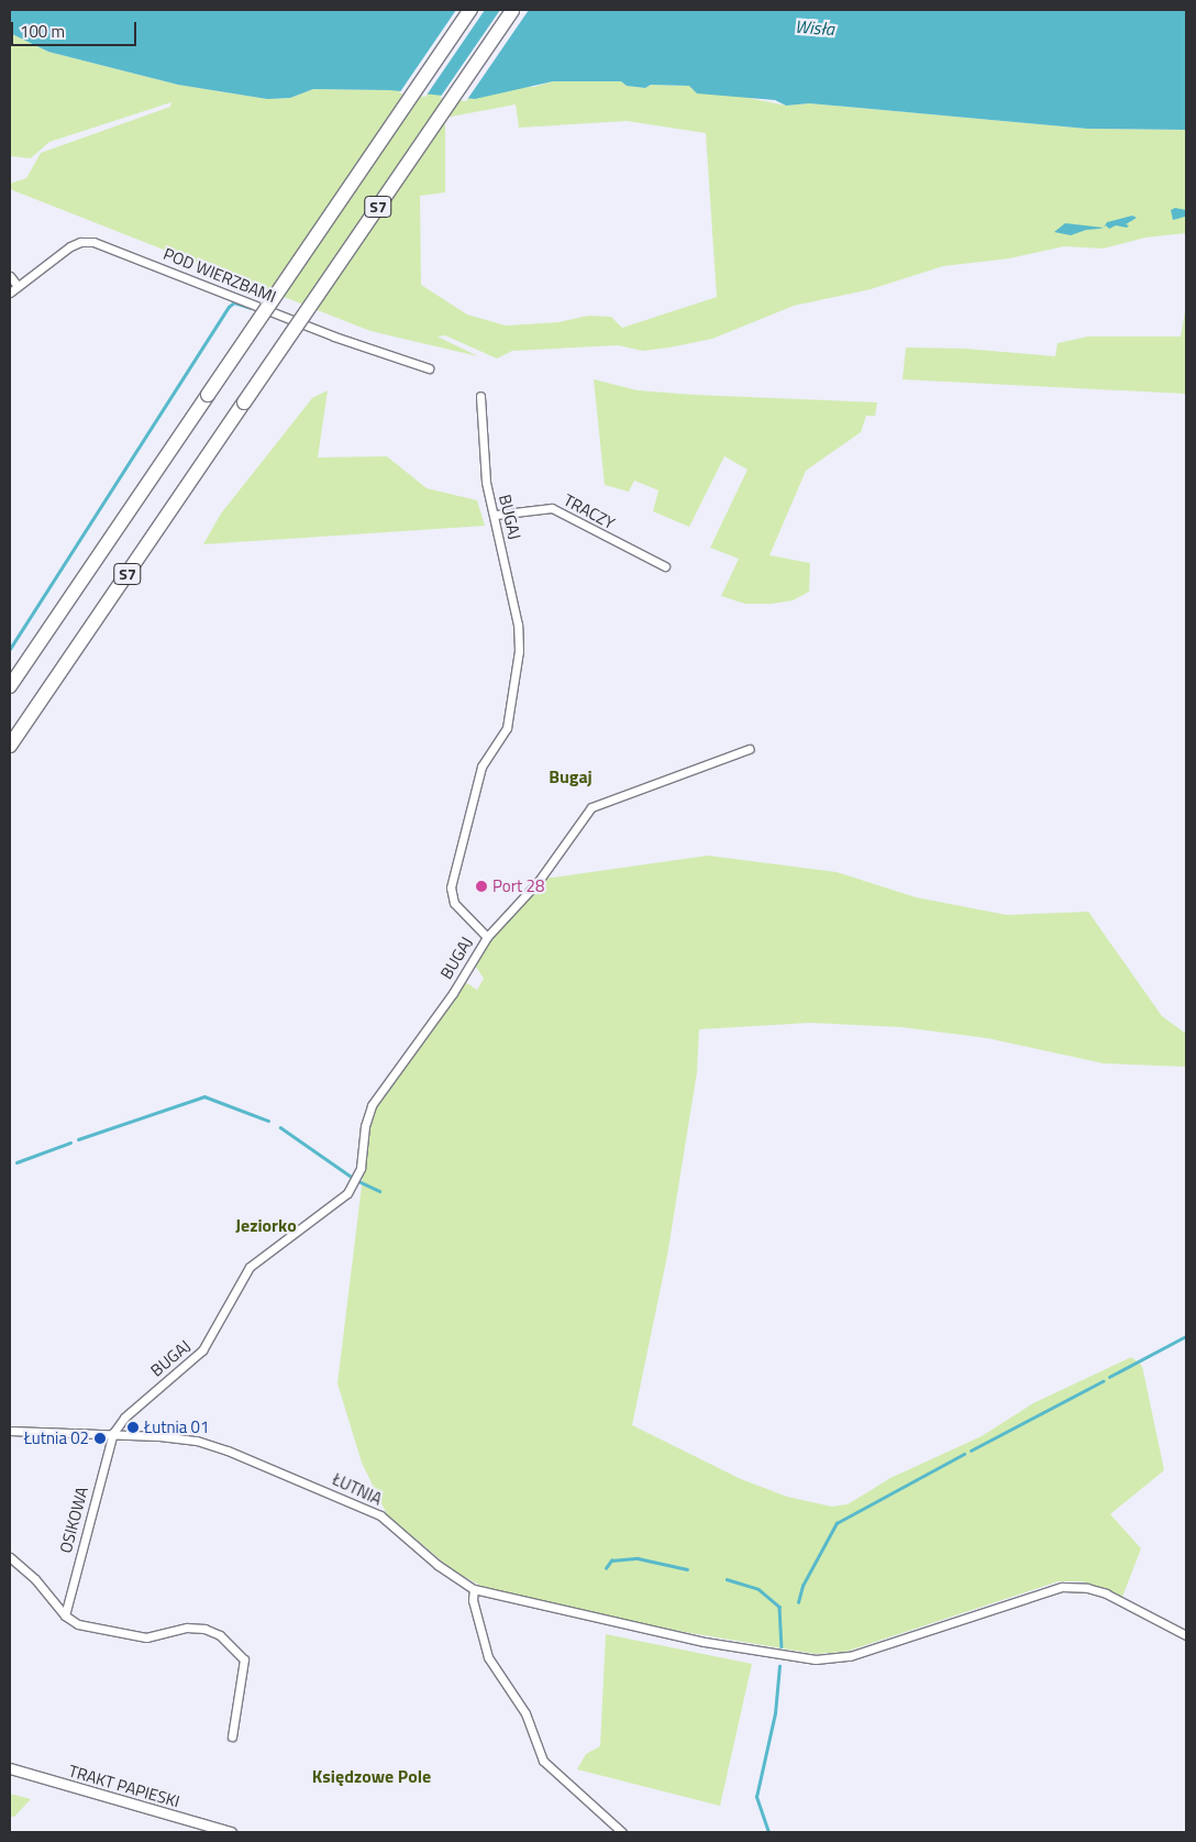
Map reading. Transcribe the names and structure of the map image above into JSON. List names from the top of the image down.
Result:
{
  "streets": {
    "highway": ["S7"],
    "street": [
      "POD WIERZBAMI",
      "TRACZY",
      "BUGAJ",
      "ŁUTNIA",
      "OSIKOWA",
      "TRAKT PAPIESKI"
    ]
  },
  "crossings": [
    ["TRACZY", "BUGAJ"],
    ["BUGAJ", "ŁUTNIA"],
    ["BUGAJ", "OSIKOWA"],
    ["ŁUTNIA", "OSIKOWA"]
  ],
  "districts": ["Bugaj", "Jeziorko", "Księdzowe Pole"],
  "water": ["Wisła"],
  "places": ["Port 28", "Łutnia 01", "Łutnia 02"],
  "scale_bar": "100 m"
}
